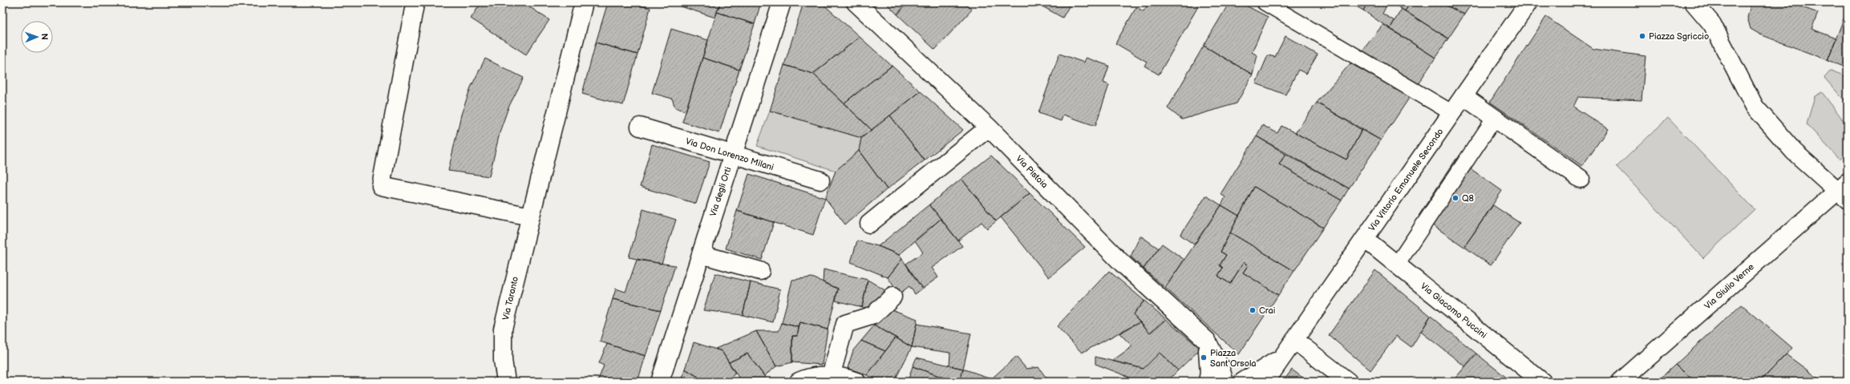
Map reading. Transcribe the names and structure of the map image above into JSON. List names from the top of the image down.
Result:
{
  "streets": {
    "street": [
      "Via Don Lorenzo Milani",
      "Via Pistoia",
      "Via Vittorio Emanuele Secondo",
      "Via degli Orti",
      "Via Giulio Verne",
      "Via Taranto",
      "Via Giacomo Puccini"
    ]
  },
  "crossings": [
    ["Via Don Lorenzo Milani", "Via degli Orti"],
    ["Via Vittorio Emanuele Secondo", "Via Giacomo Puccini"]
  ],
  "places": [
    "Piazza Sgriccio",
    "Q8",
    "Crai",
    "Piazza Sant'Orsola"
  ],
  "north": "right"
}
